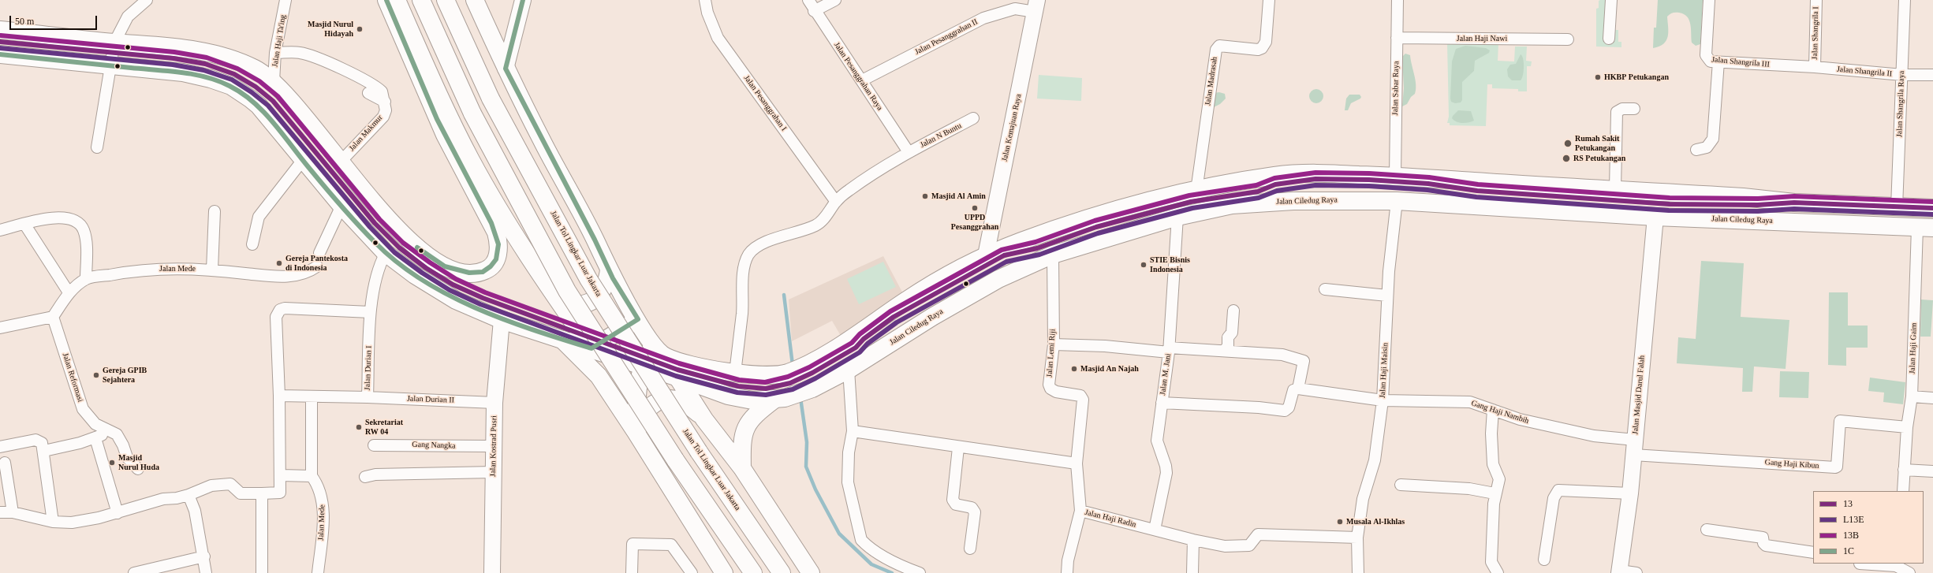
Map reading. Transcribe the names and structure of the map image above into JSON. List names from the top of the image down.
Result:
{
  "streets": {
    "main road": ["Jalan Ciledug Raya", "Jalan Tol Lingkar Luar Jakarta"],
    "street": [
      "Jalan Shangrila I",
      "Jalan Pesanggrahan II",
      "Jalan Haji Nawi",
      "Jalan Haji Ta'ing",
      "Jalan Shangrila III",
      "Jalan Shangrila II",
      "Jalan Pesanggrahan Raya",
      "Jalan Madrasah",
      "Jalan Sabar Raya",
      "Jalan Pesanggrahan I",
      "Jalan Shangrila Raya",
      "Jalan Kemajuan Raya",
      "Jalan Makmur",
      "Jalan N Buntu",
      "Jalan Mede",
      "Jalan Haji Gaim",
      "Jalan Lemi Riji",
      "Jalan Durian I",
      "Jalan Haji Maisin",
      "Jalan M. Jani",
      "Jalan Reformasi",
      "Jalan Masjid Darul Falah",
      "Jalan Durian II",
      "Gang Haji Nambih",
      "Gang Nangka",
      "Jalan Kostrad Pusri",
      "Gang Haji Kibun",
      "Jalan Haji Radin"
    ]
  },
  "crossings": [
    ["Jalan Shangrila I", "Jalan Shangrila III"],
    ["Jalan Shangrila I", "Jalan Shangrila II"],
    ["Jalan Pesanggrahan II", "Jalan Pesanggrahan Raya"],
    ["Jalan Pesanggrahan II", "Jalan Kemajuan Raya"],
    ["Jalan Haji Nawi", "Jalan Sabar Raya"],
    ["Jalan Shangrila III", "Jalan Shangrila II"],
    ["Jalan Shangrila II", "Jalan Shangrila Raya"],
    ["Jalan Pesanggrahan Raya", "Jalan N Buntu"],
    ["Jalan Pesanggrahan I", "Jalan N Buntu"],
    ["Jalan Ciledug Raya", "Jalan Haji Gaim"],
    ["Jalan Ciledug Raya", "Jalan Lemi Riji"],
    ["Jalan Ciledug Raya", "Jalan Durian I"],
    ["Jalan Ciledug Raya", "Jalan Haji Maisin"],
    ["Jalan Ciledug Raya", "Jalan M. Jani"],
    ["Jalan Ciledug Raya", "Jalan Masjid Darul Falah"],
    ["Jalan Ciledug Raya", "Jalan Kostrad Pusri"],
    ["Jalan Mede", "Jalan Reformasi"],
    ["Jalan Haji Gaim", "Gang Haji Kibun"],
    ["Jalan Lemi Riji", "Jalan Haji Radin"],
    ["Jalan Durian I", "Jalan Durian II"],
    ["Jalan Haji Maisin", "Gang Haji Nambih"],
    ["Jalan Haji Maisin", "Jalan Haji Radin"],
    ["Jalan M. Jani", "Jalan Haji Radin"],
    ["Jalan Masjid Darul Falah", "Gang Haji Nambih"],
    ["Jalan Masjid Darul Falah", "Gang Haji Kibun"],
    ["Jalan Durian II", "Jalan Kostrad Pusri"],
    ["Gang Haji Nambih", "Gang Haji Kibun"],
    ["Gang Nangka", "Jalan Kostrad Pusri"]
  ],
  "places": [
    "Masjid Nurul Hidayah",
    "HKBP Petukangan",
    "Rumah Sakit Petukangan",
    "RS Petukangan",
    "Masjid Al Amin",
    "UPPD Pesanggrahan",
    "Gereja Pantekosta di Indonesia",
    "STIE Bisnis Indonesia",
    "Masjid An Najah",
    "Gereja GPIB Sejahtera",
    "Sekretariat RW 04",
    "Masjid Nurul Huda",
    "Musala Al-Ikhlas"
  ],
  "lines": [
    "transit line 1C",
    "transit line 13B",
    "transit line 13",
    "transit line L13E"
  ],
  "legend": [
    "13",
    "L13E",
    "13B",
    "1C"
  ],
  "scale_bar": "50 m"
}
